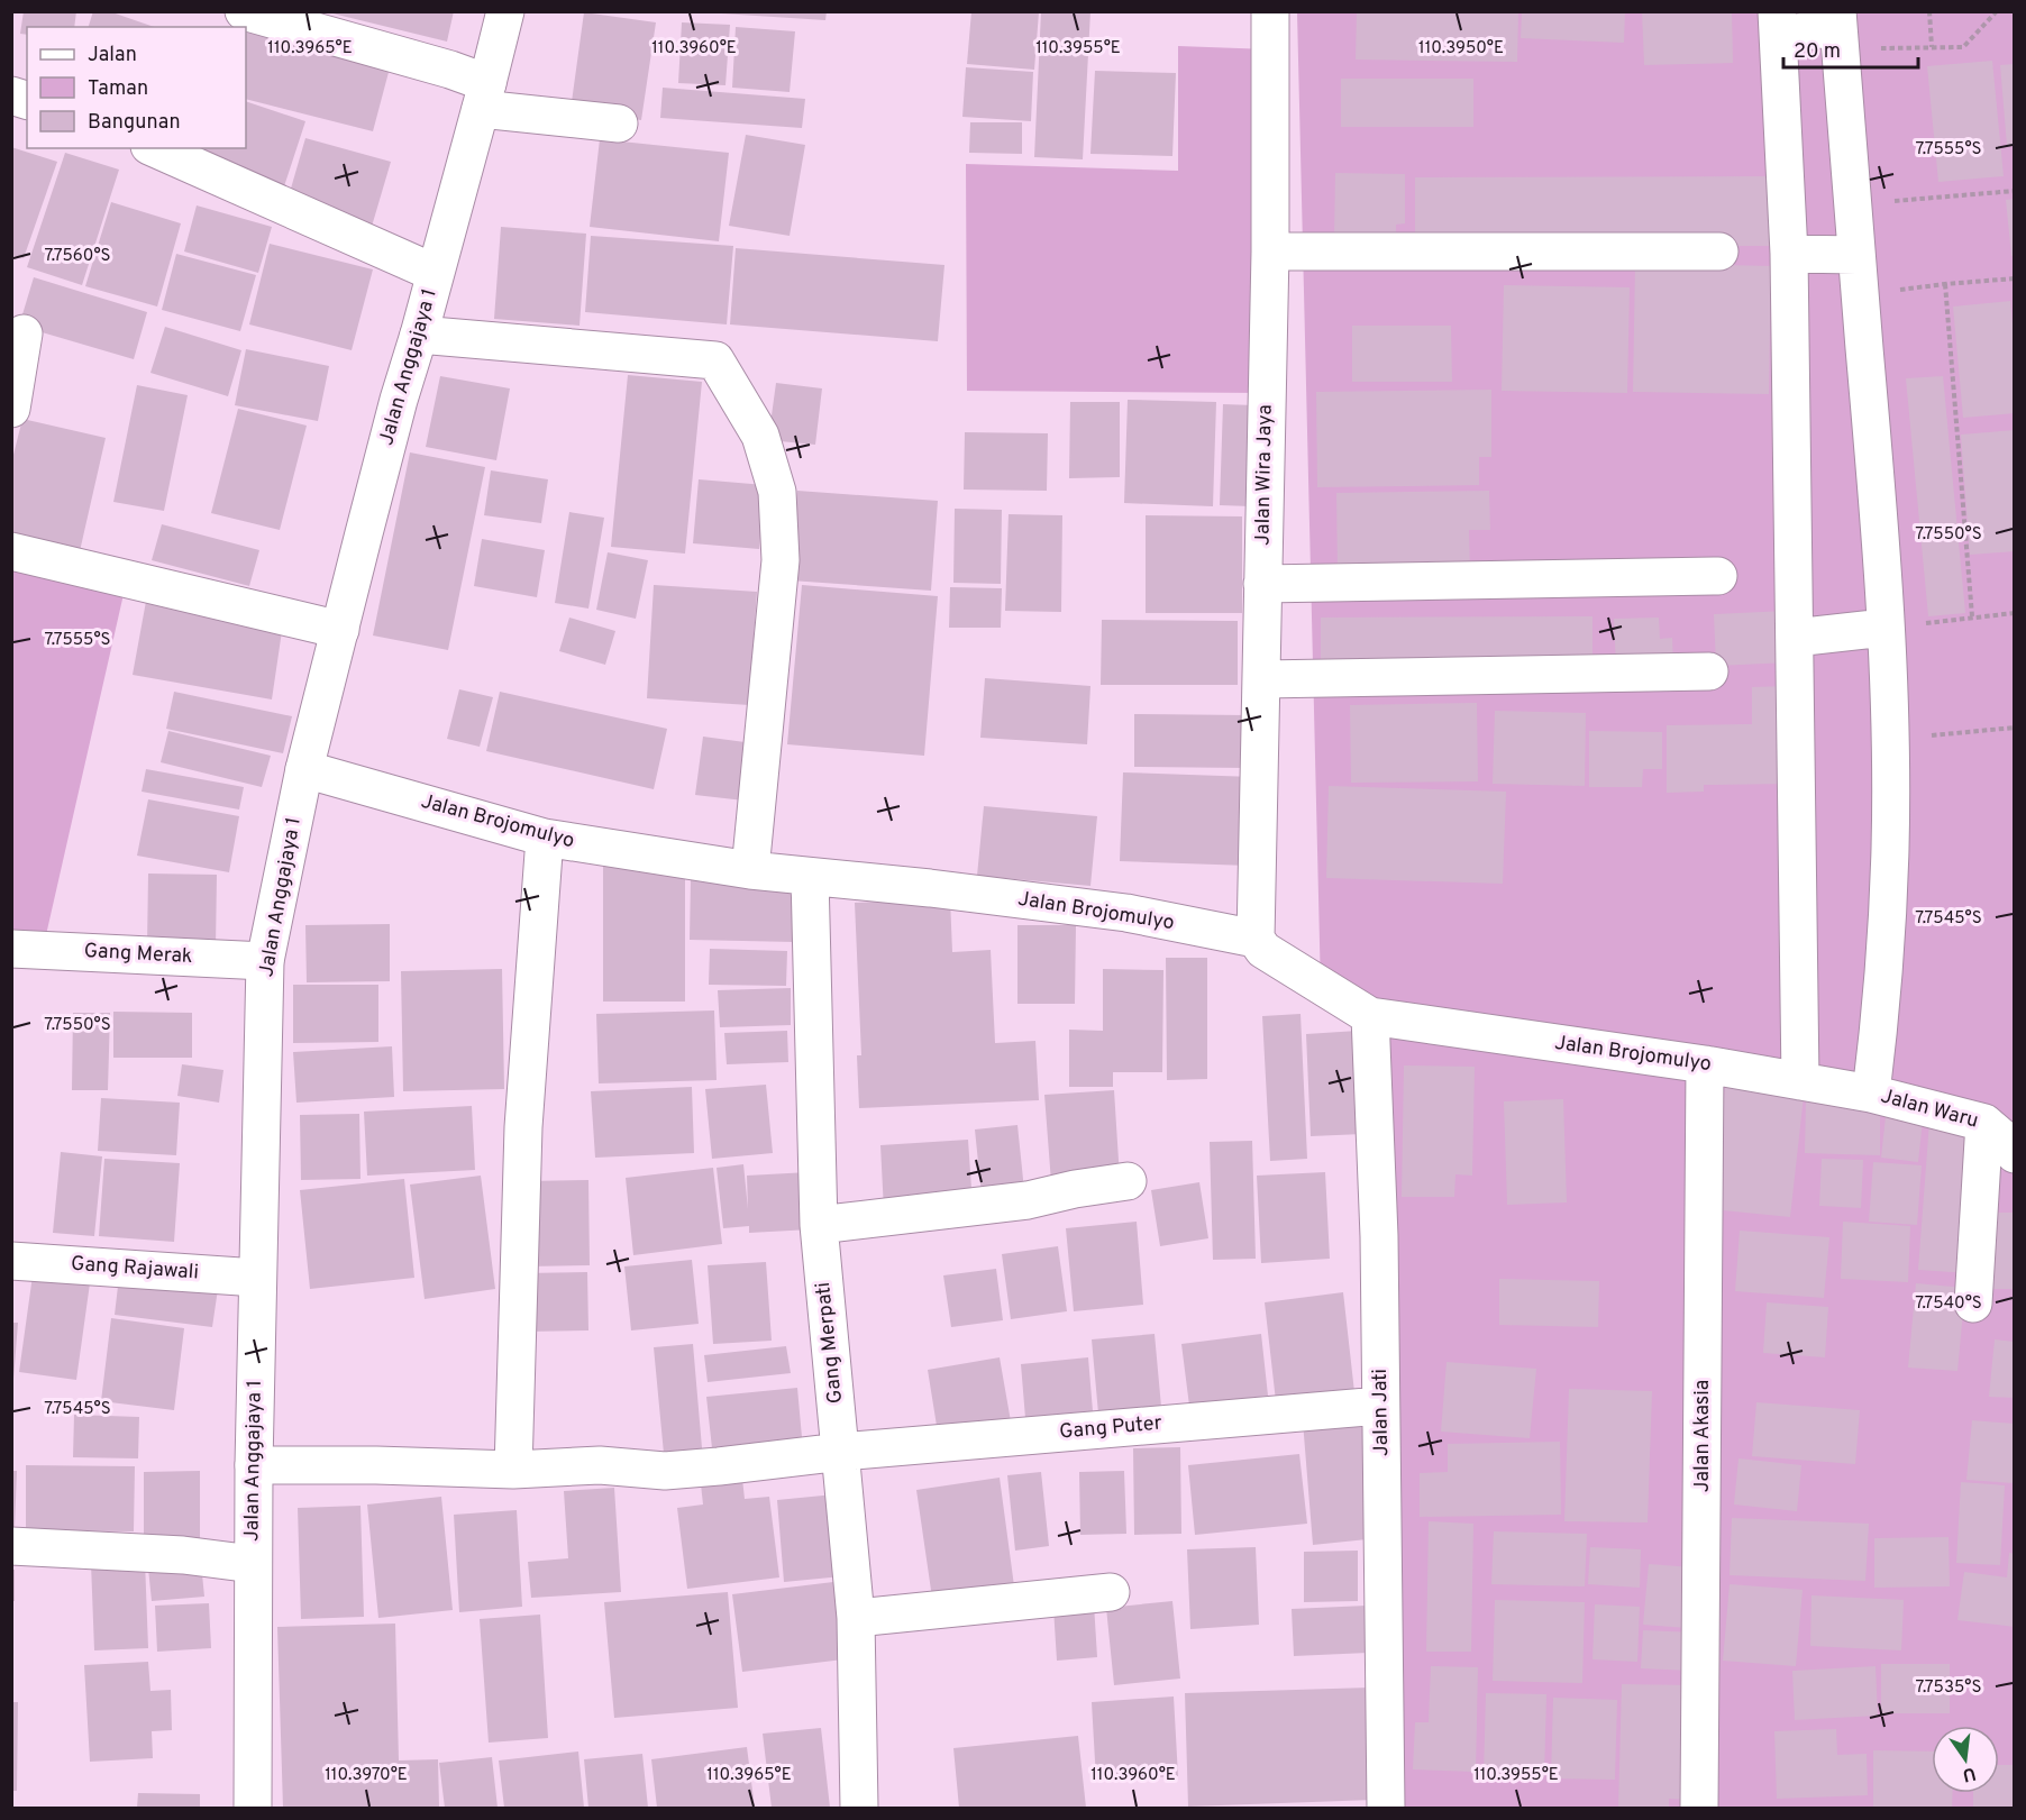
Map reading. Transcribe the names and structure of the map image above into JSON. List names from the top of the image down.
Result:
{
  "streets": {
    "street": [
      "Jalan Anggajaya 1",
      "Jalan Wira Jaya",
      "Jalan Brojomulyo",
      "Gang Merak",
      "Jalan Waru",
      "Gang Rajawali",
      "Gang Merpati",
      "Jalan Jati",
      "Gang Puter",
      "Jalan Akasia"
    ]
  },
  "crossings": [
    ["Jalan Anggajaya 1", "Jalan Brojomulyo"],
    ["Jalan Anggajaya 1", "Gang Merak"],
    ["Jalan Anggajaya 1", "Gang Rajawali"],
    ["Jalan Anggajaya 1", "Gang Puter"],
    ["Jalan Wira Jaya", "Jalan Brojomulyo"],
    ["Jalan Brojomulyo", "Jalan Waru"],
    ["Jalan Brojomulyo", "Gang Merpati"],
    ["Jalan Brojomulyo", "Jalan Jati"],
    ["Jalan Brojomulyo", "Jalan Akasia"],
    ["Gang Merpati", "Gang Puter"],
    ["Jalan Jati", "Gang Puter"]
  ],
  "legend": ["Jalan", "Taman", "Bangunan"],
  "scale_bar": "20 m",
  "north": "bottom",
  "coordinates": [
    "110.3965°E",
    "110.3960°E",
    "110.3955°E",
    "110.3950°E",
    "7.7555°S",
    "7.7560°S",
    "7.7550°S",
    "7.7545°S",
    "7.7540°S",
    "7.7535°S",
    "110.3970°E"
  ]
}
